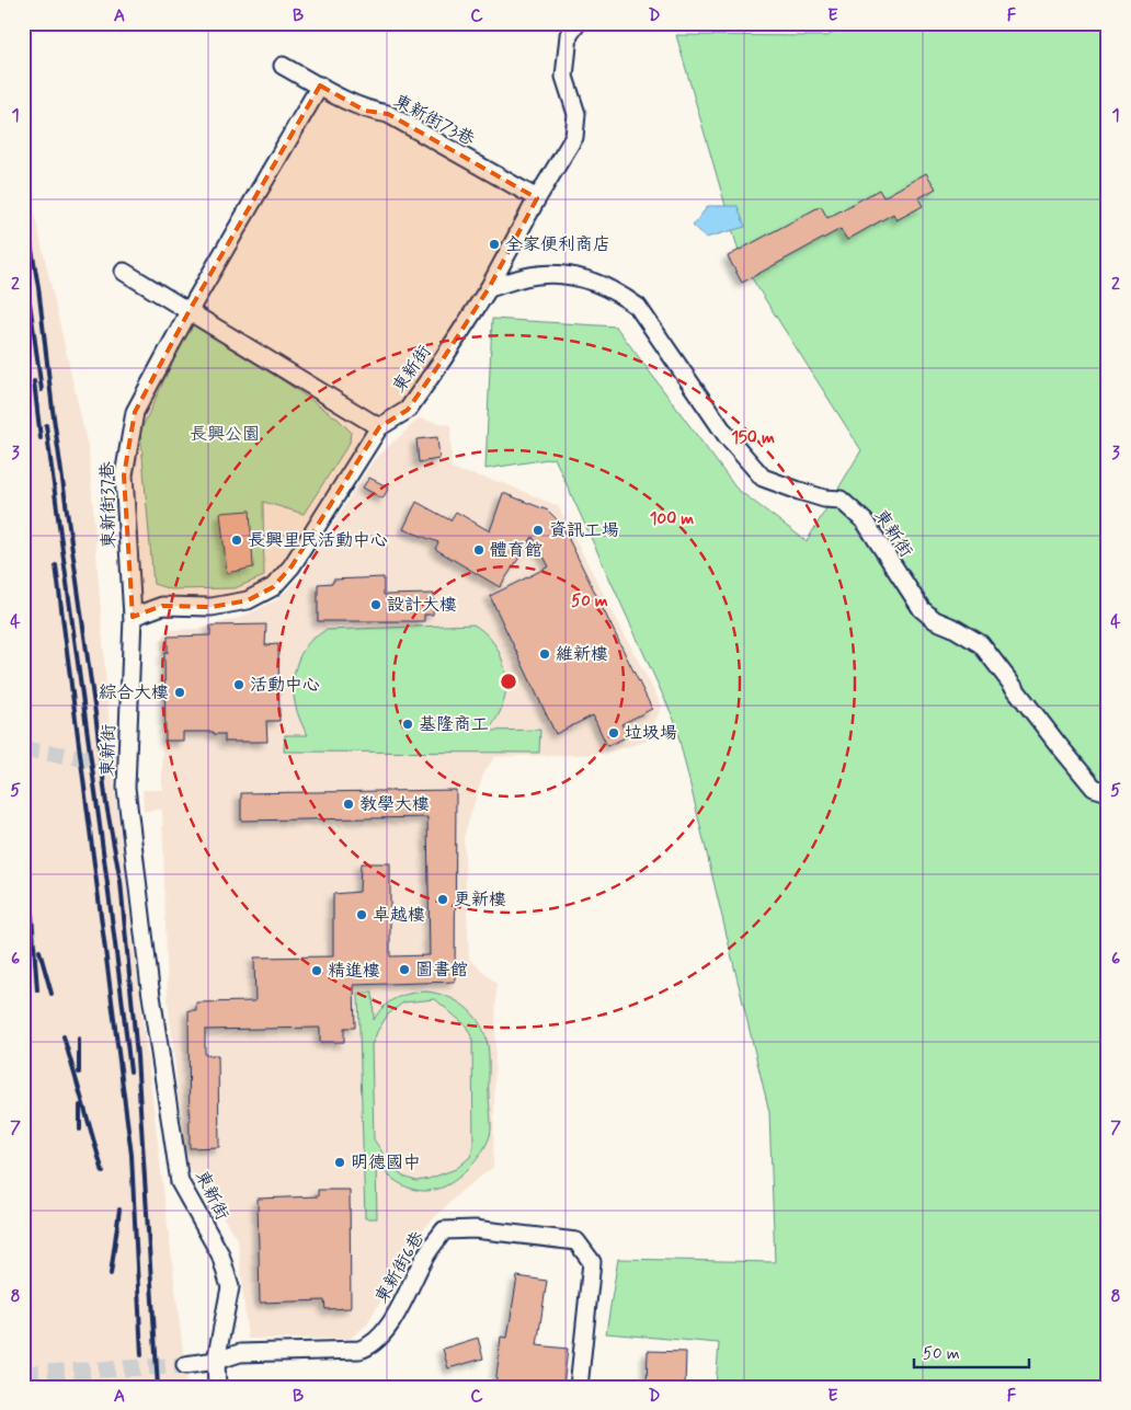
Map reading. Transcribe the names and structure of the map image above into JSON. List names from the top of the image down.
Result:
{
  "streets": {
    "street": [
      "東新街73巷",
      "東新街",
      "東新街37巷",
      "東新街6巷"
    ]
  },
  "crossings": [
    ["東新街73巷", "東新街"],
    ["東新街73巷", "東新街37巷"],
    ["東新街", "東新街37巷"],
    ["東新街", "東新街6巷"]
  ],
  "parks": ["長興公園"],
  "places": [
    "全家便利商店",
    "資訊工場",
    "長興里民活動中心",
    "體育館",
    "設計大樓",
    "維新樓",
    "活動中心",
    "綜合大樓",
    "基隆商工",
    "垃圾場",
    "教學大樓",
    "更新樓",
    "卓越樓",
    "圖書館",
    "精進樓",
    "明德國中"
  ],
  "scale_bar": "50 m",
  "grid": {
    "columns": [
      "A",
      "B",
      "C",
      "D",
      "E",
      "F"
    ],
    "rows": [
      "1",
      "2",
      "3",
      "4",
      "5",
      "6",
      "7",
      "8"
    ]
  },
  "rings": ["150 m", "100 m", "50 m"]
}
